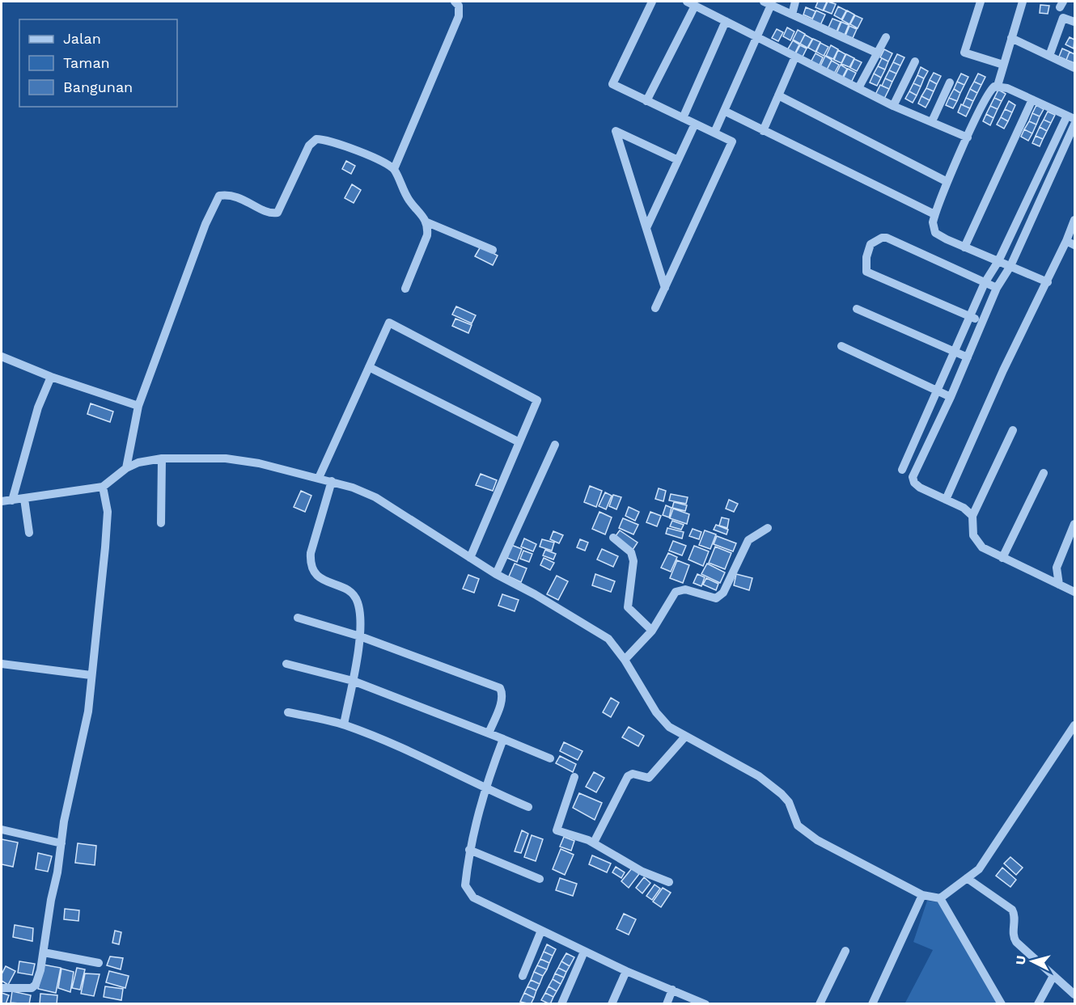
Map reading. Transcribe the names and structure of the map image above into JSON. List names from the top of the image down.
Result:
{
  "legend": ["Jalan", "Taman", "Bangunan"],
  "north": "left"
}
